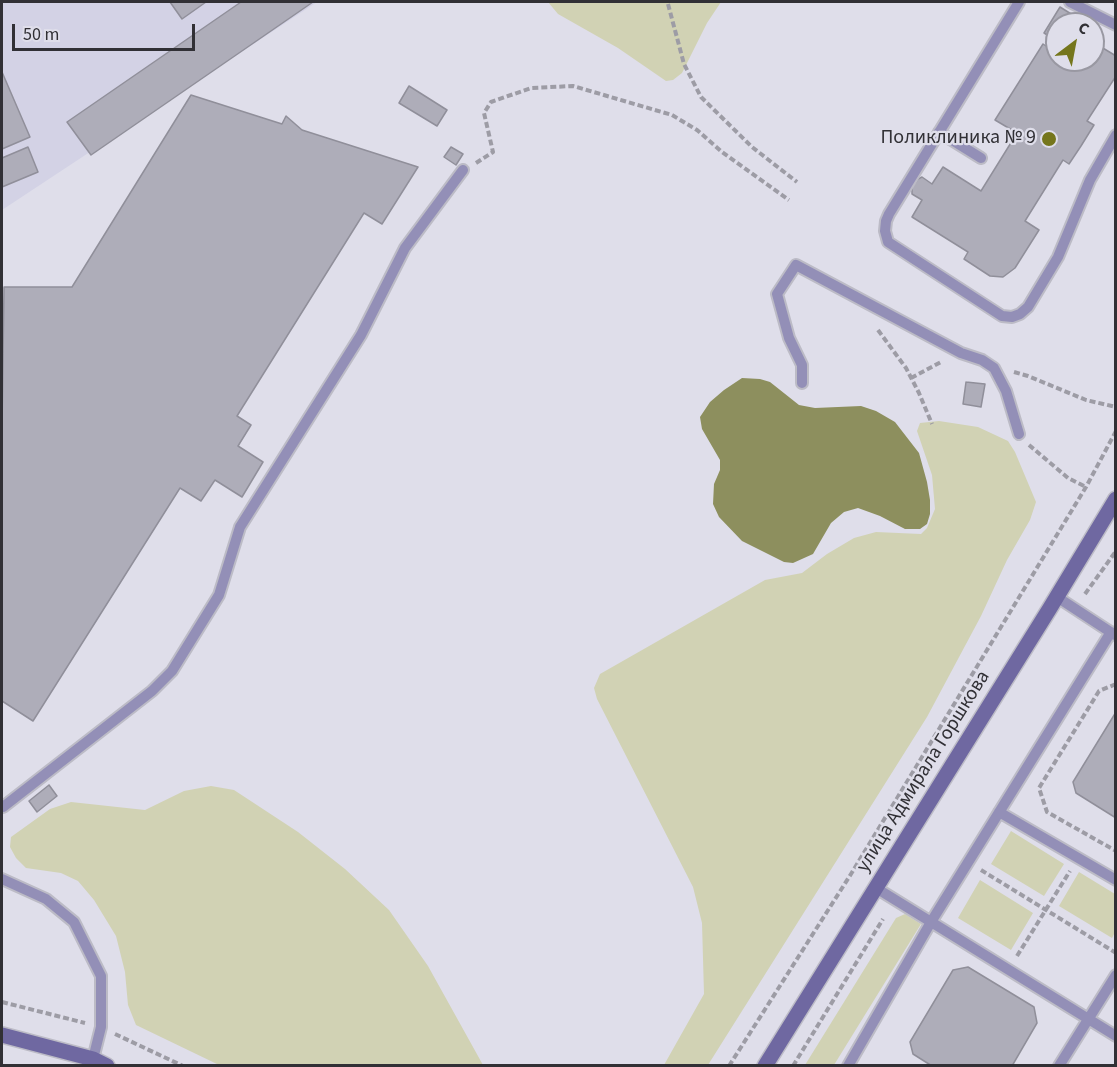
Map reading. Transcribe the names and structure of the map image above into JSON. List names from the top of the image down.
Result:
{
  "streets": {
    "main road": ["улица Адмирала Горшкова"]
  },
  "places": ["Поликлиника № 9"],
  "scale_bar": "50 m",
  "north": "top right"
}
